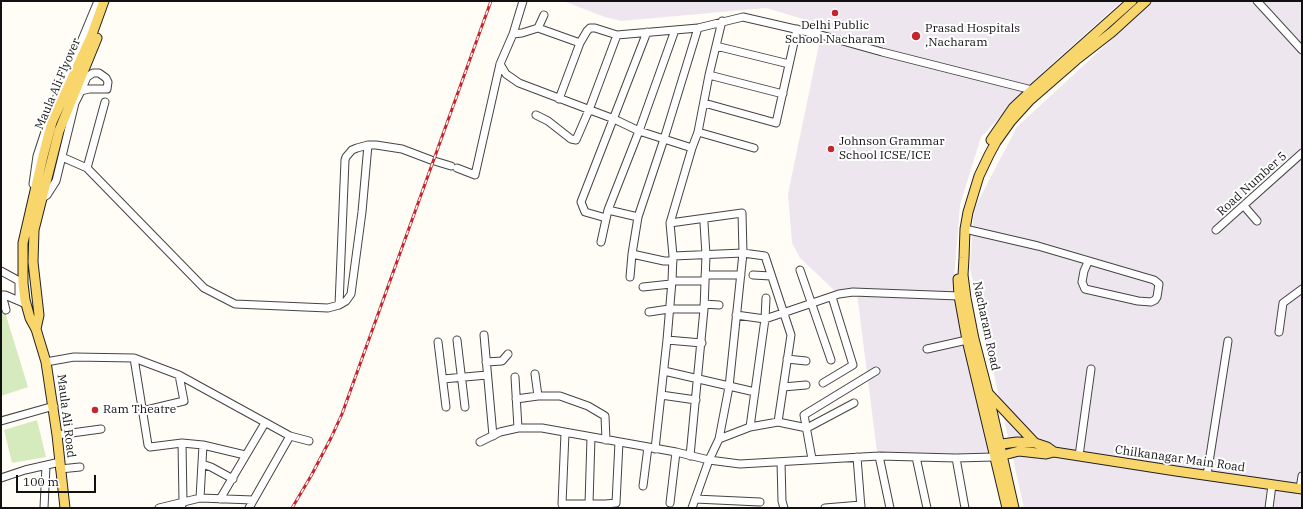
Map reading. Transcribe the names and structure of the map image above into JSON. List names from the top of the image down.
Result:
{
  "streets": {
    "main road": [
      "Maula Ali Flyover",
      "Nacharam Road",
      "Maula Ali Road",
      "Chilkanagar Main Road"
    ],
    "street": ["Road Number 5"]
  },
  "crossings": [
    ["Maula Ali Flyover", "Maula Ali Road"]
  ],
  "places": [
    "Delhi Public School Nacharam",
    "Prasad Hospitals ,Nacharam",
    "Johnson Grammar School ICSE/ICE",
    "Ram Theatre"
  ],
  "scale_bar": "100 m"
}
